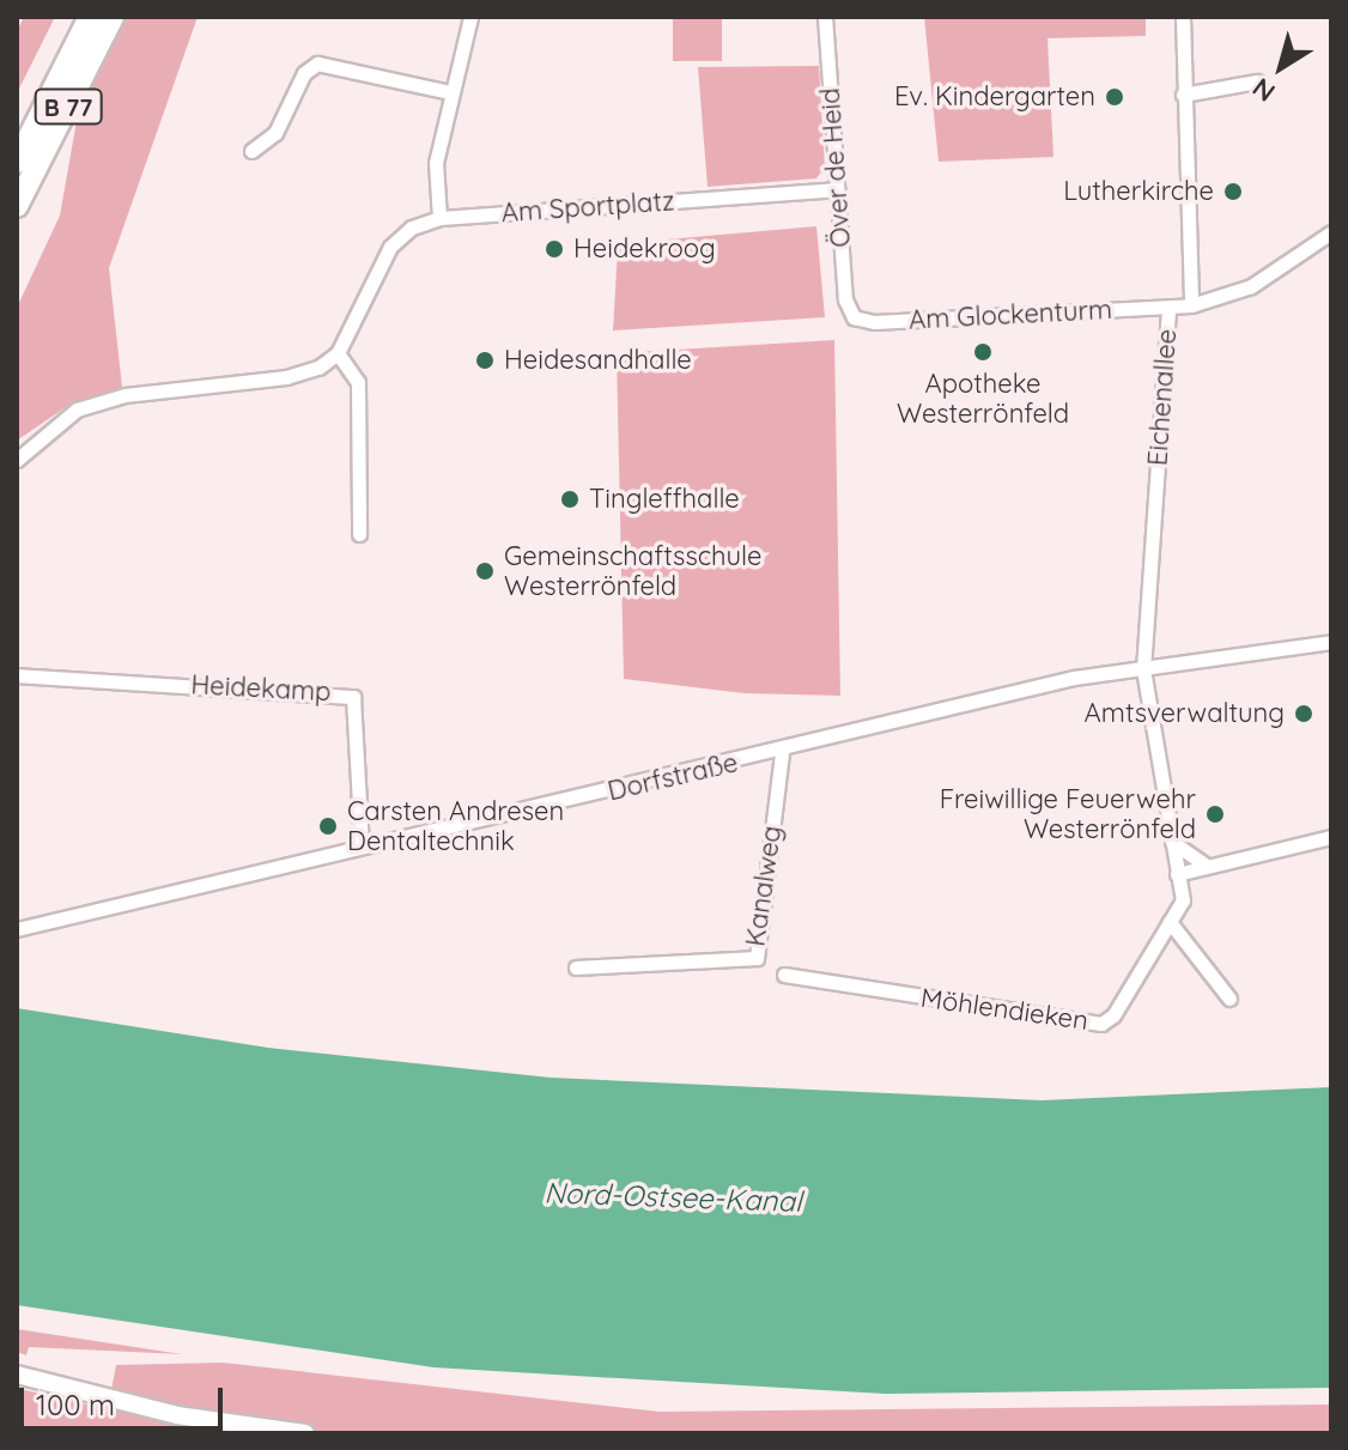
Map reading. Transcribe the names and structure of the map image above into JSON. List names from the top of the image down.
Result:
{
  "streets": {
    "highway": ["B 77"],
    "street": [
      "Över de Heid",
      "Am Sportplatz",
      "Am Glockenturm",
      "Eichenallee",
      "Heidekamp",
      "Dorfstraße",
      "Kanalweg",
      "Möhlendieken"
    ]
  },
  "crossings": [
    ["Över de Heid", "Am Sportplatz"],
    ["Över de Heid", "Am Glockenturm"],
    ["Am Glockenturm", "Eichenallee"],
    ["Eichenallee", "Dorfstraße"],
    ["Eichenallee", "Möhlendieken"],
    ["Heidekamp", "Dorfstraße"],
    ["Dorfstraße", "Kanalweg"]
  ],
  "water": ["Nord-Ostsee-Kanal"],
  "places": [
    "Ev. Kindergarten",
    "Lutherkirche",
    "Heidekroog",
    "Apotheke Westerrönfeld",
    "Heidesandhalle",
    "Tingleffhalle",
    "Gemeinschaftsschule Westerrönfeld",
    "Amtsverwaltung",
    "Freiwillige Feuerwehr Westerrönfeld",
    "Carsten Andresen Dentaltechnik"
  ],
  "scale_bar": "100 m",
  "north": "bottom left"
}
